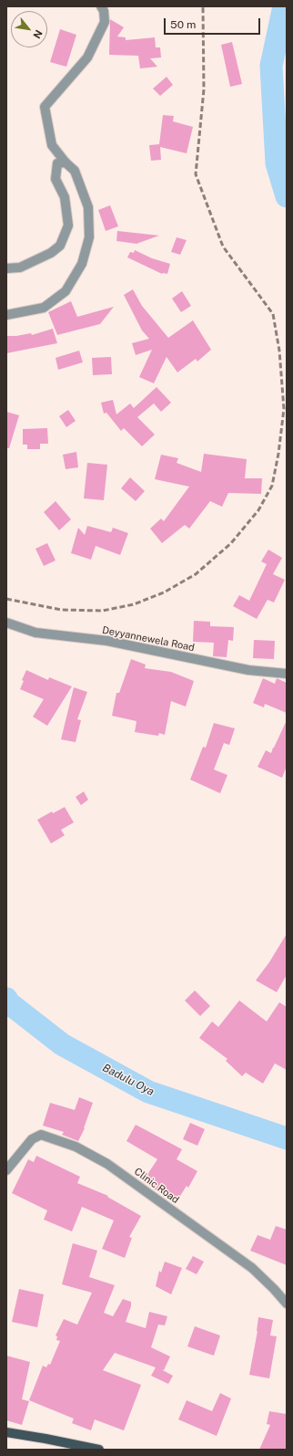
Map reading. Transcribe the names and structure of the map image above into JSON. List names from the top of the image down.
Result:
{
  "streets": {
    "street": ["Deyyannewela Road", "Clinic Road"]
  },
  "water": ["Badulu Oya"],
  "scale_bar": "50 m",
  "north": "bottom right"
}
